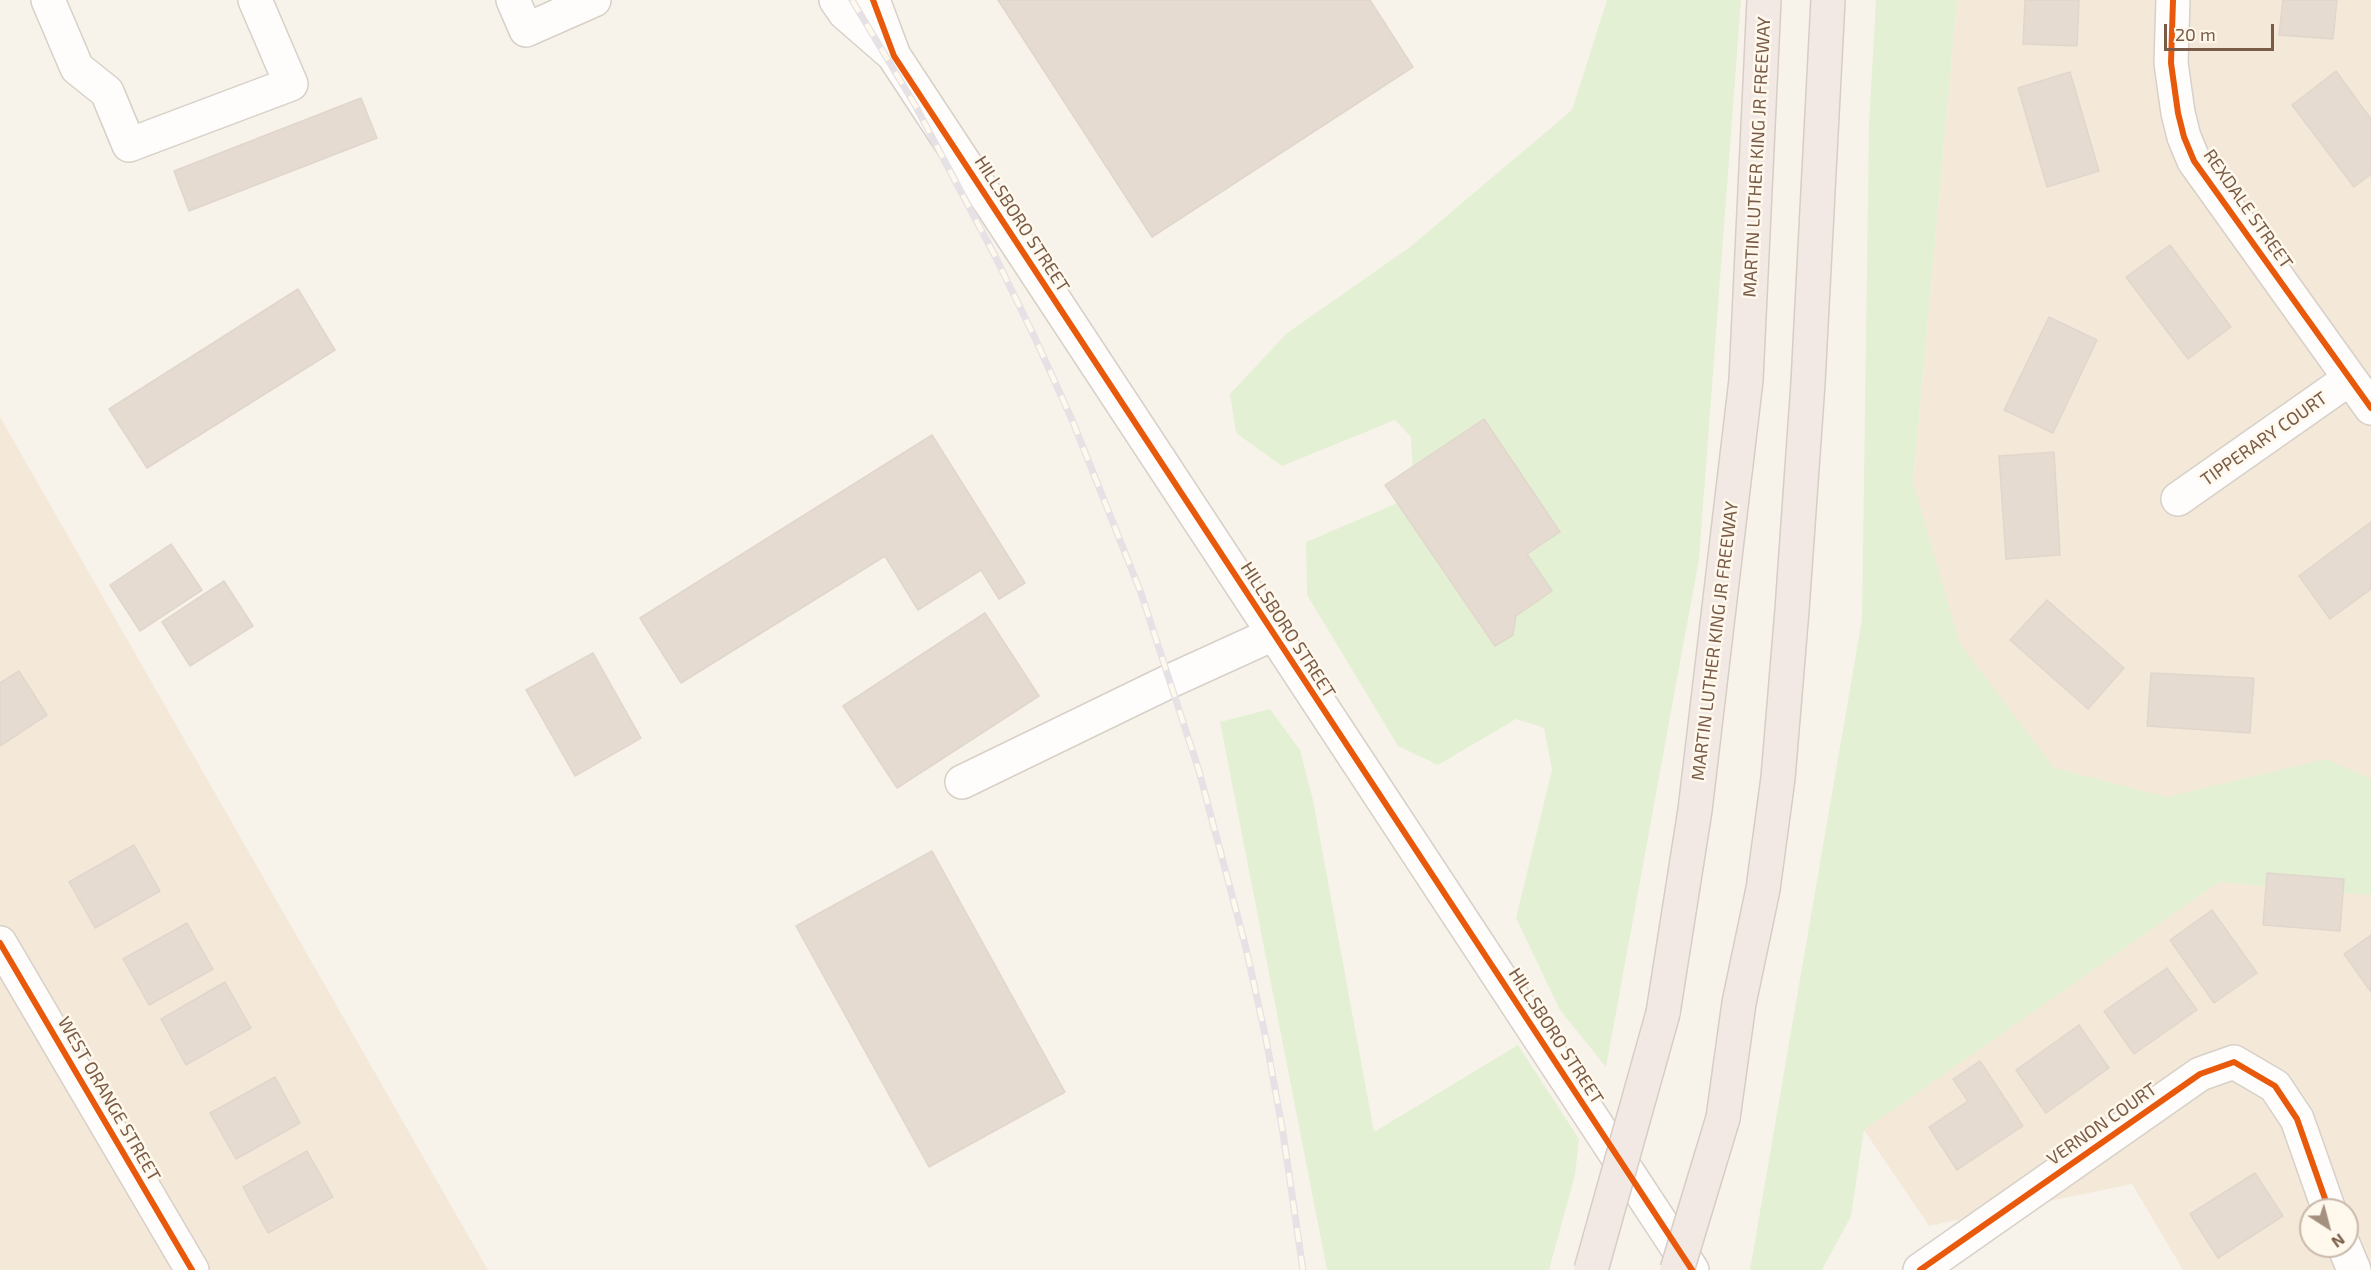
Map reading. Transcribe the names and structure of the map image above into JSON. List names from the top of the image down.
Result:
{
  "streets": {
    "highway": ["MARTIN LUTHER KING JR FREEWAY"],
    "street": [
      "REXDALE STREET",
      "HILLSBORO STREET",
      "TIPPERARY COURT",
      "WEST ORANGE STREET",
      "VERNON COURT"
    ]
  },
  "crossings": [
    ["REXDALE STREET", "TIPPERARY COURT"]
  ],
  "scale_bar": "20 m",
  "north": "bottom right"
}
